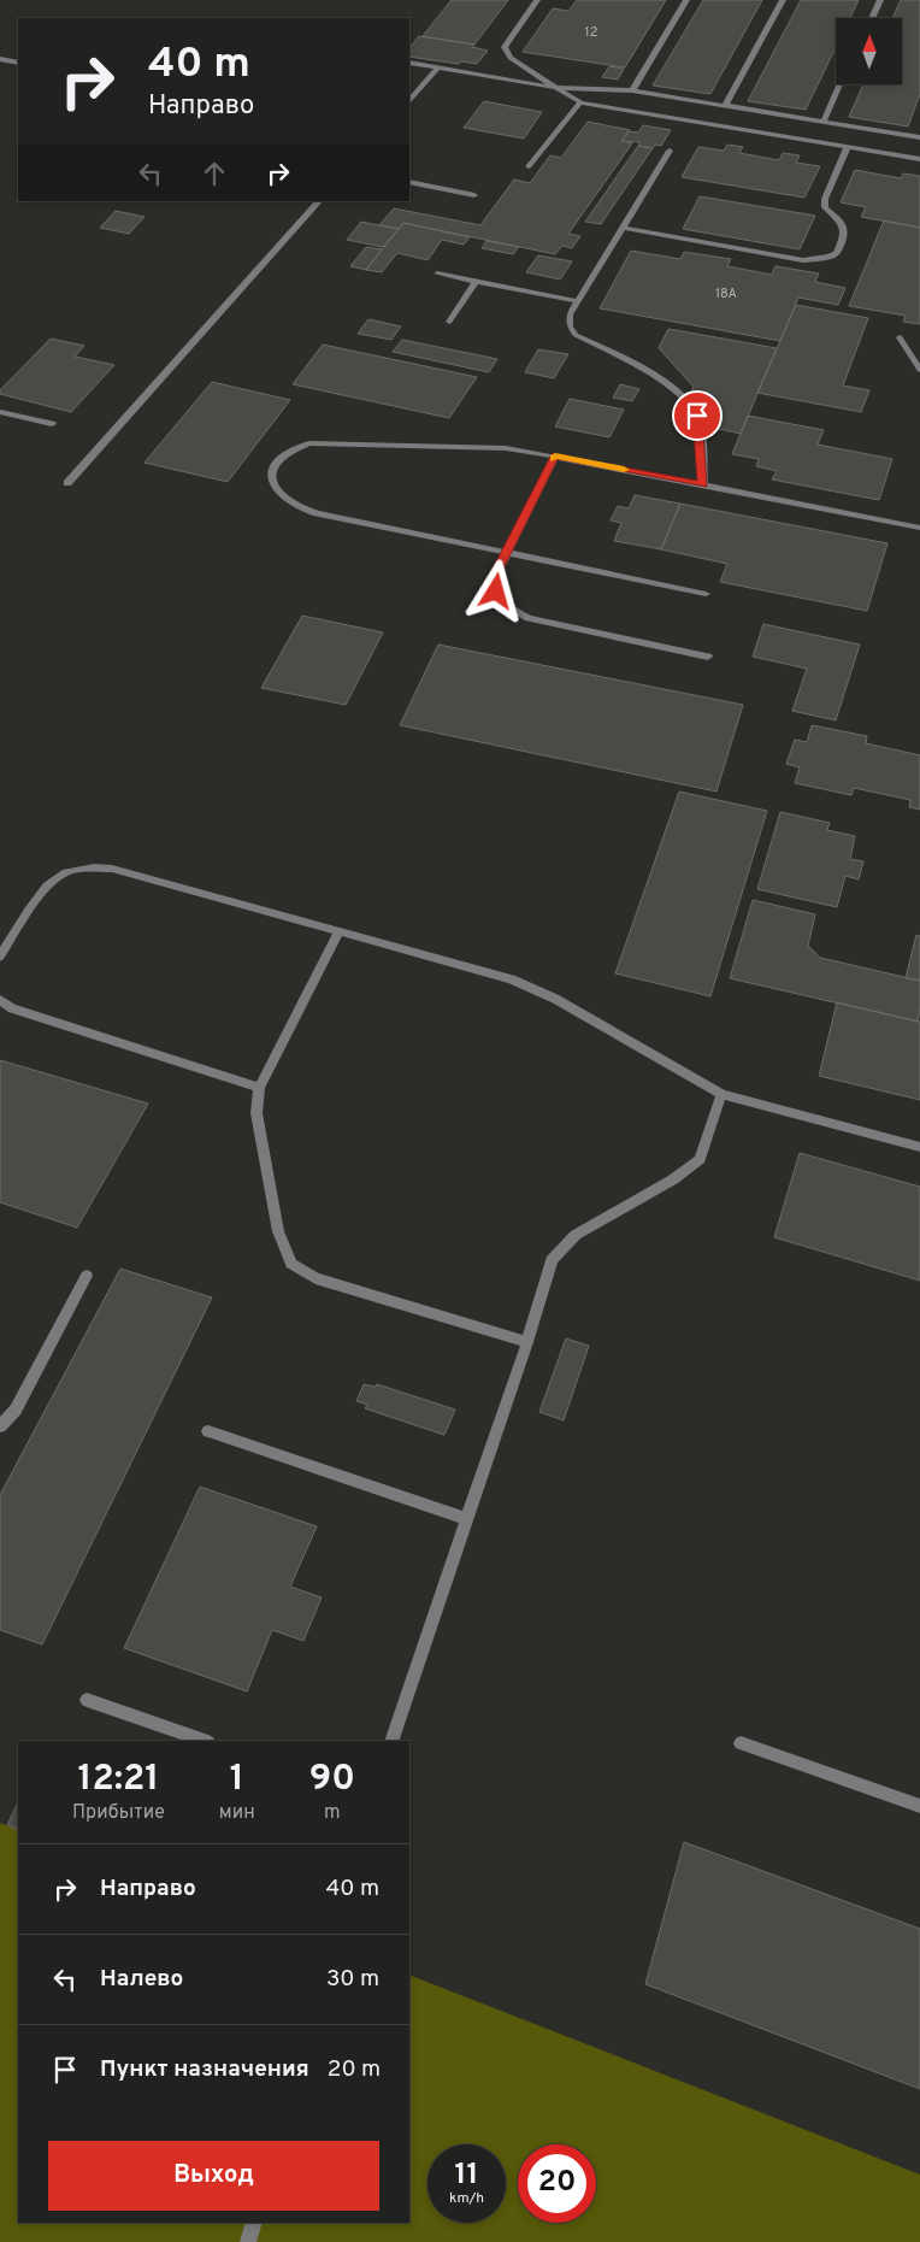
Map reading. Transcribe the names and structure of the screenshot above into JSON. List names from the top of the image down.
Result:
{
  "house_numbers": ["12", "18А"],
  "north": "top",
  "page": {
    "turn": ["40 m", "Направо"],
    "eta": [
      "12:21",
      "Прибытие",
      "1",
      "мин",
      "90",
      "m"
    ],
    "list": [
      {
        "name": "Направо",
        "value": "40 m"
      },
      {
        "name": "Налево",
        "value": "30 m"
      },
      {
        "name": "Пункт назначения",
        "value": "20 m"
      }
    ],
    "buttons": "Выход",
    "speed": "11 km/h",
    "limit": "20"
  }
}
